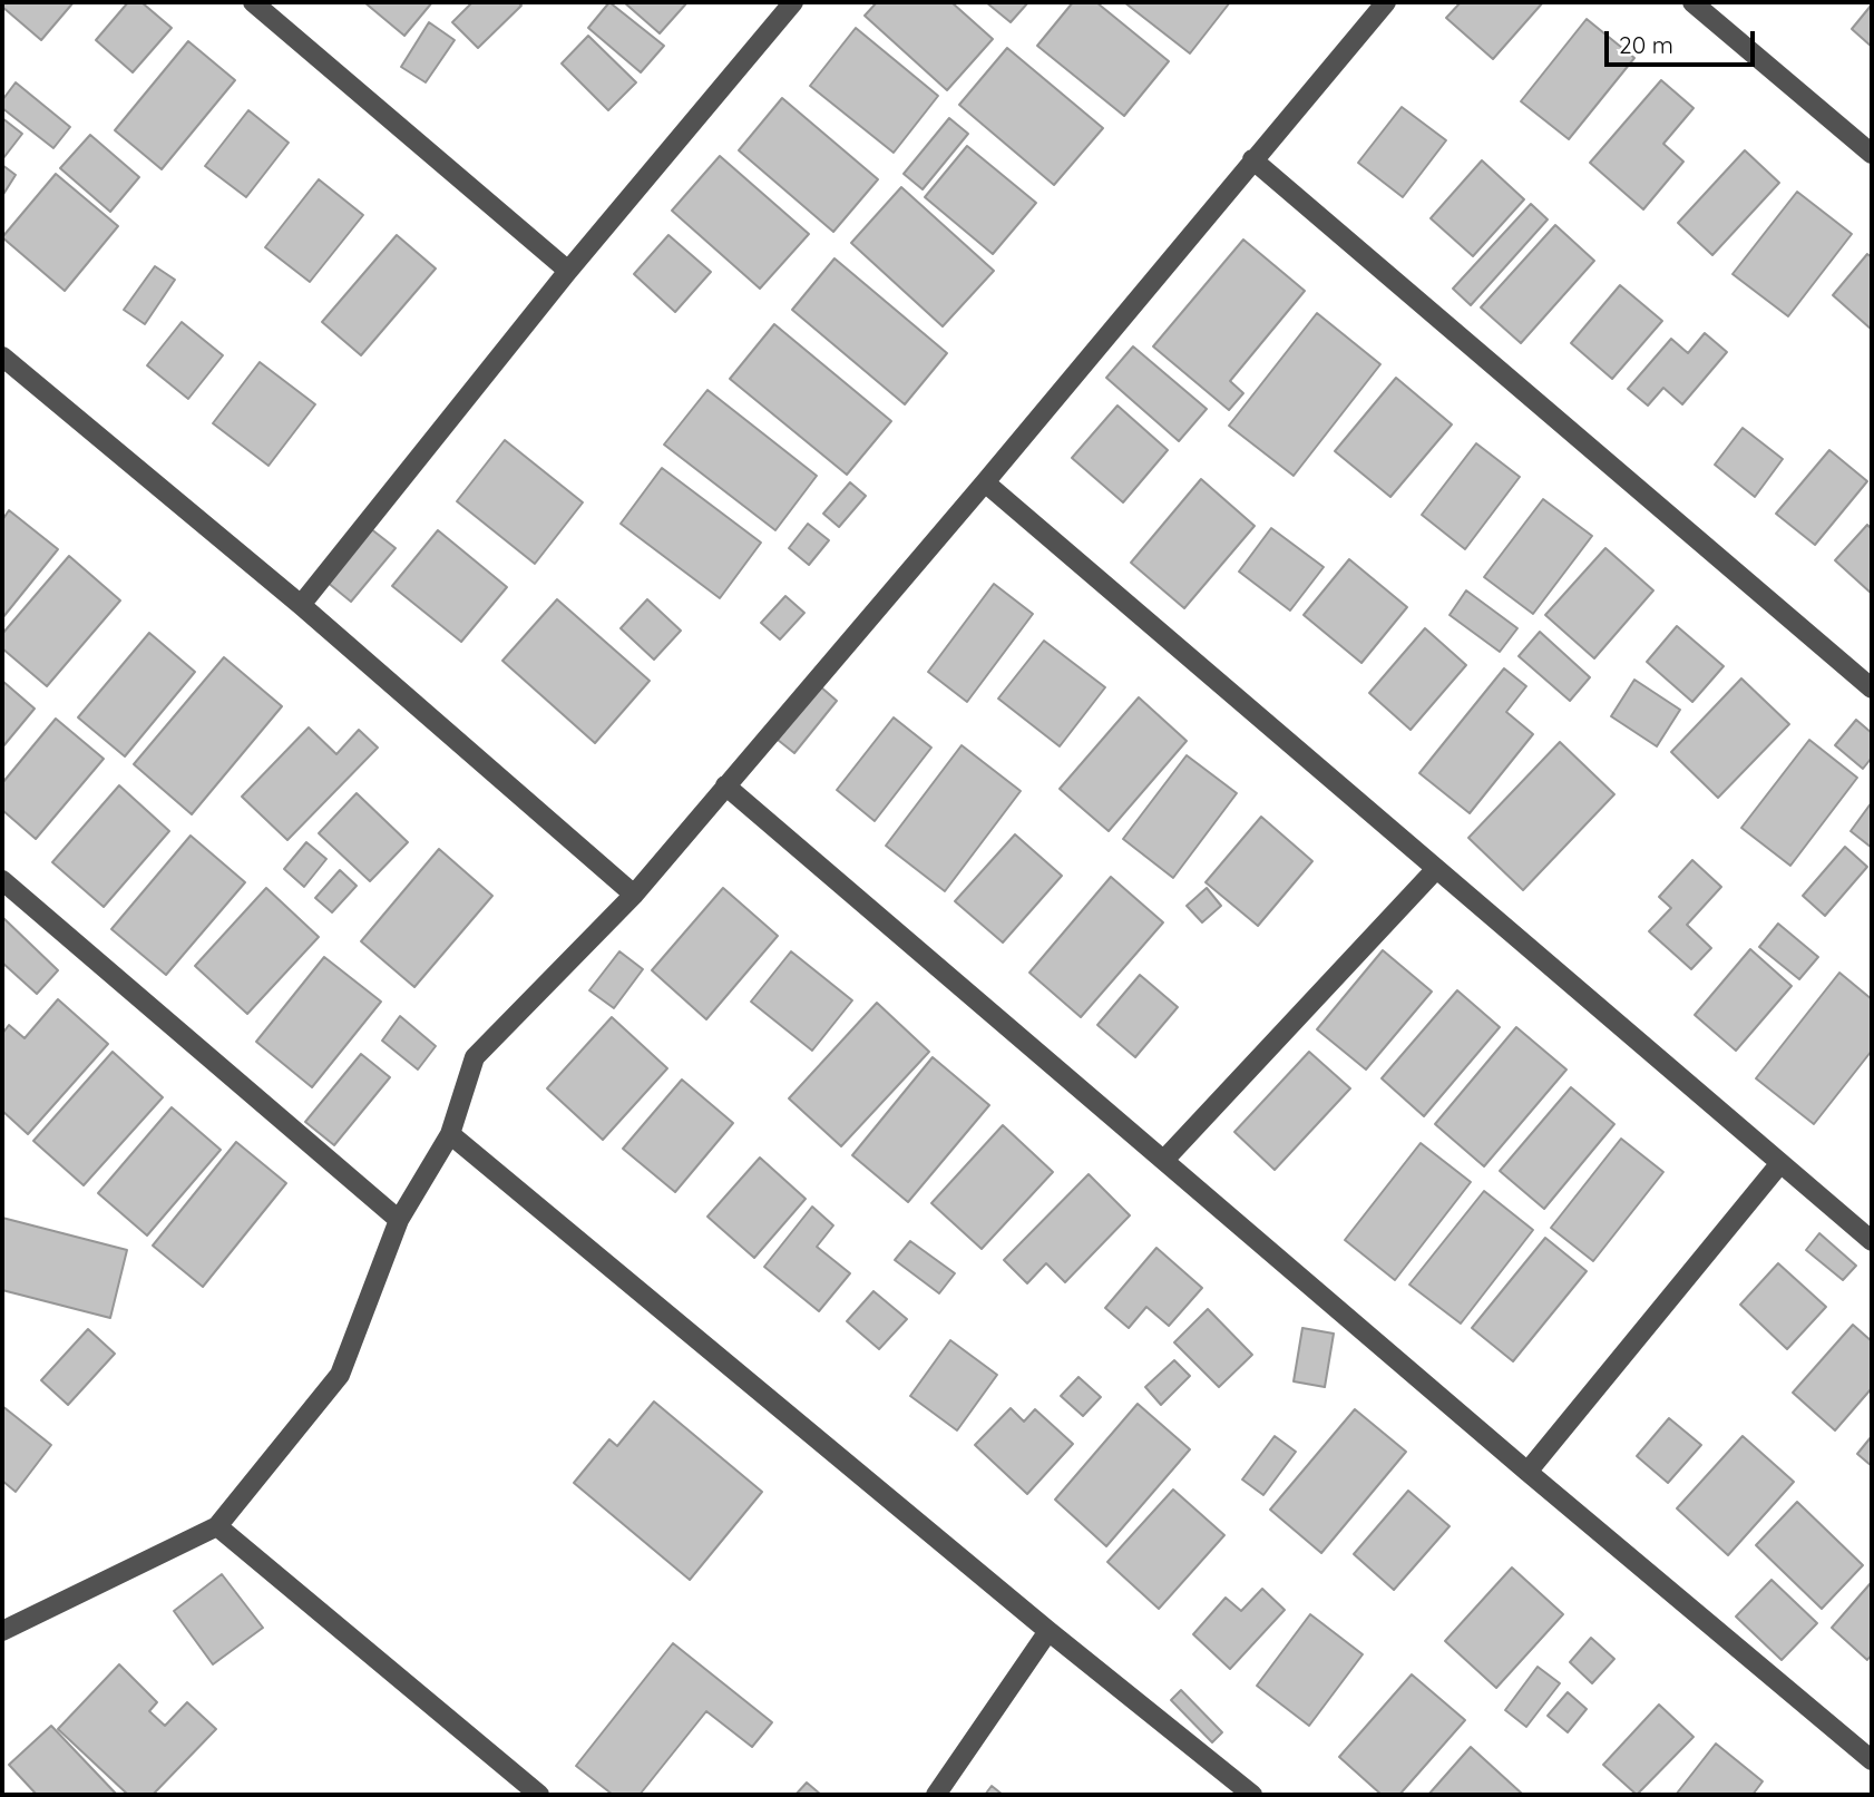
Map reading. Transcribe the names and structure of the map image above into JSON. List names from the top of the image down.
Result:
{
  "scale_bar": "20 m"
}
